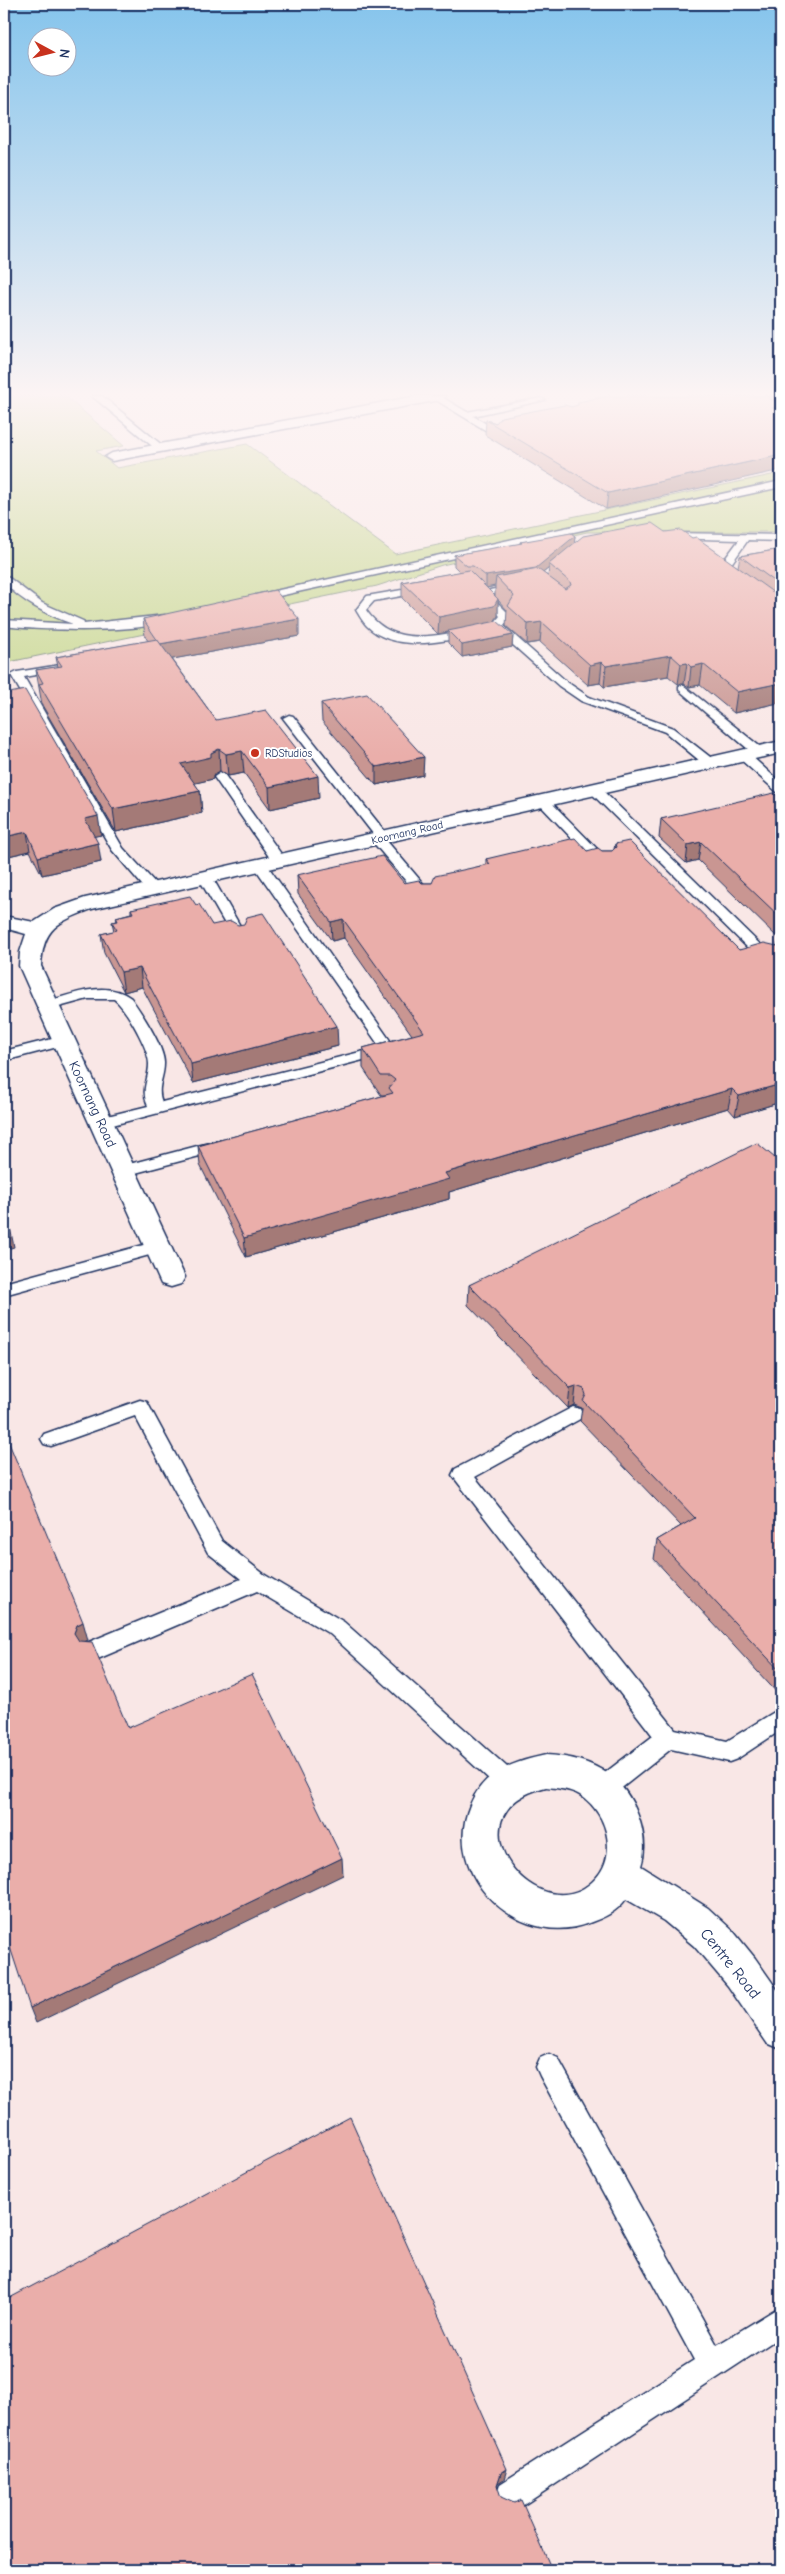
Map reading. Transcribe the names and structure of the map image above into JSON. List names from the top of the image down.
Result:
{
  "streets": {
    "street": ["Koornang Road", "Centre Road"]
  },
  "places": ["RDStudios"],
  "north": "right"
}
